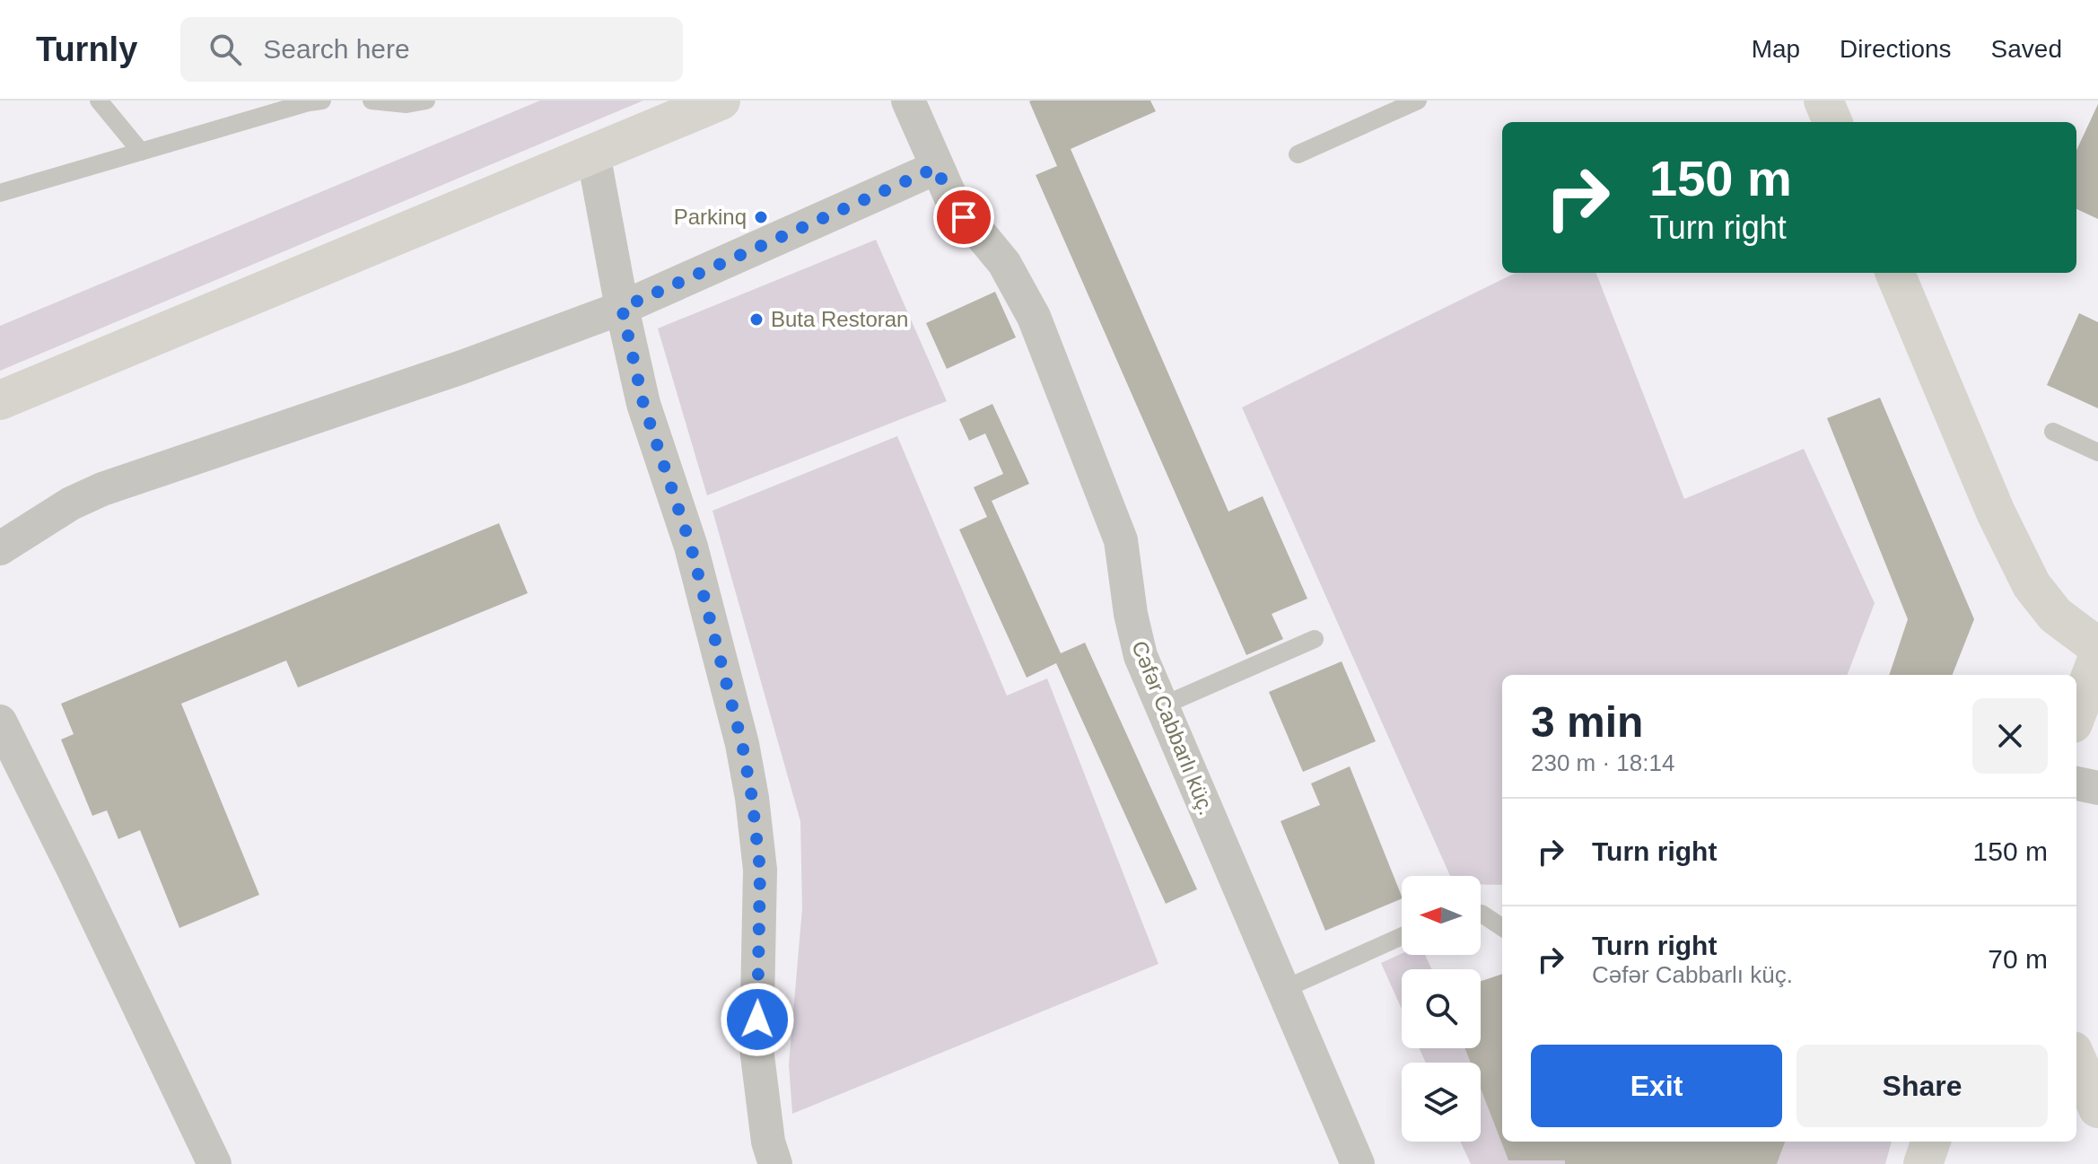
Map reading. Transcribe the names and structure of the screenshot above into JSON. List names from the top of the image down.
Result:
{
  "streets": {
    "street": ["Cəfər Cabbarlı küç."]
  },
  "places": ["Parkinq", "Buta Restoran"],
  "north": "left",
  "page": {
    "header": "Turnly",
    "search": "Search here",
    "nav": ["Map", "Directions", "Saved"],
    "turn": ["150 m", "Turn right"],
    "heading": ["3 min", "230 m · 18:14"],
    "list": [
      {
        "name": "Turn right",
        "value": "150 m"
      },
      {
        "name": "Turn right",
        "note": "Cəfər Cabbarlı küç.",
        "value": "70 m"
      }
    ],
    "buttons": ["Exit", "Share"]
  }
}
